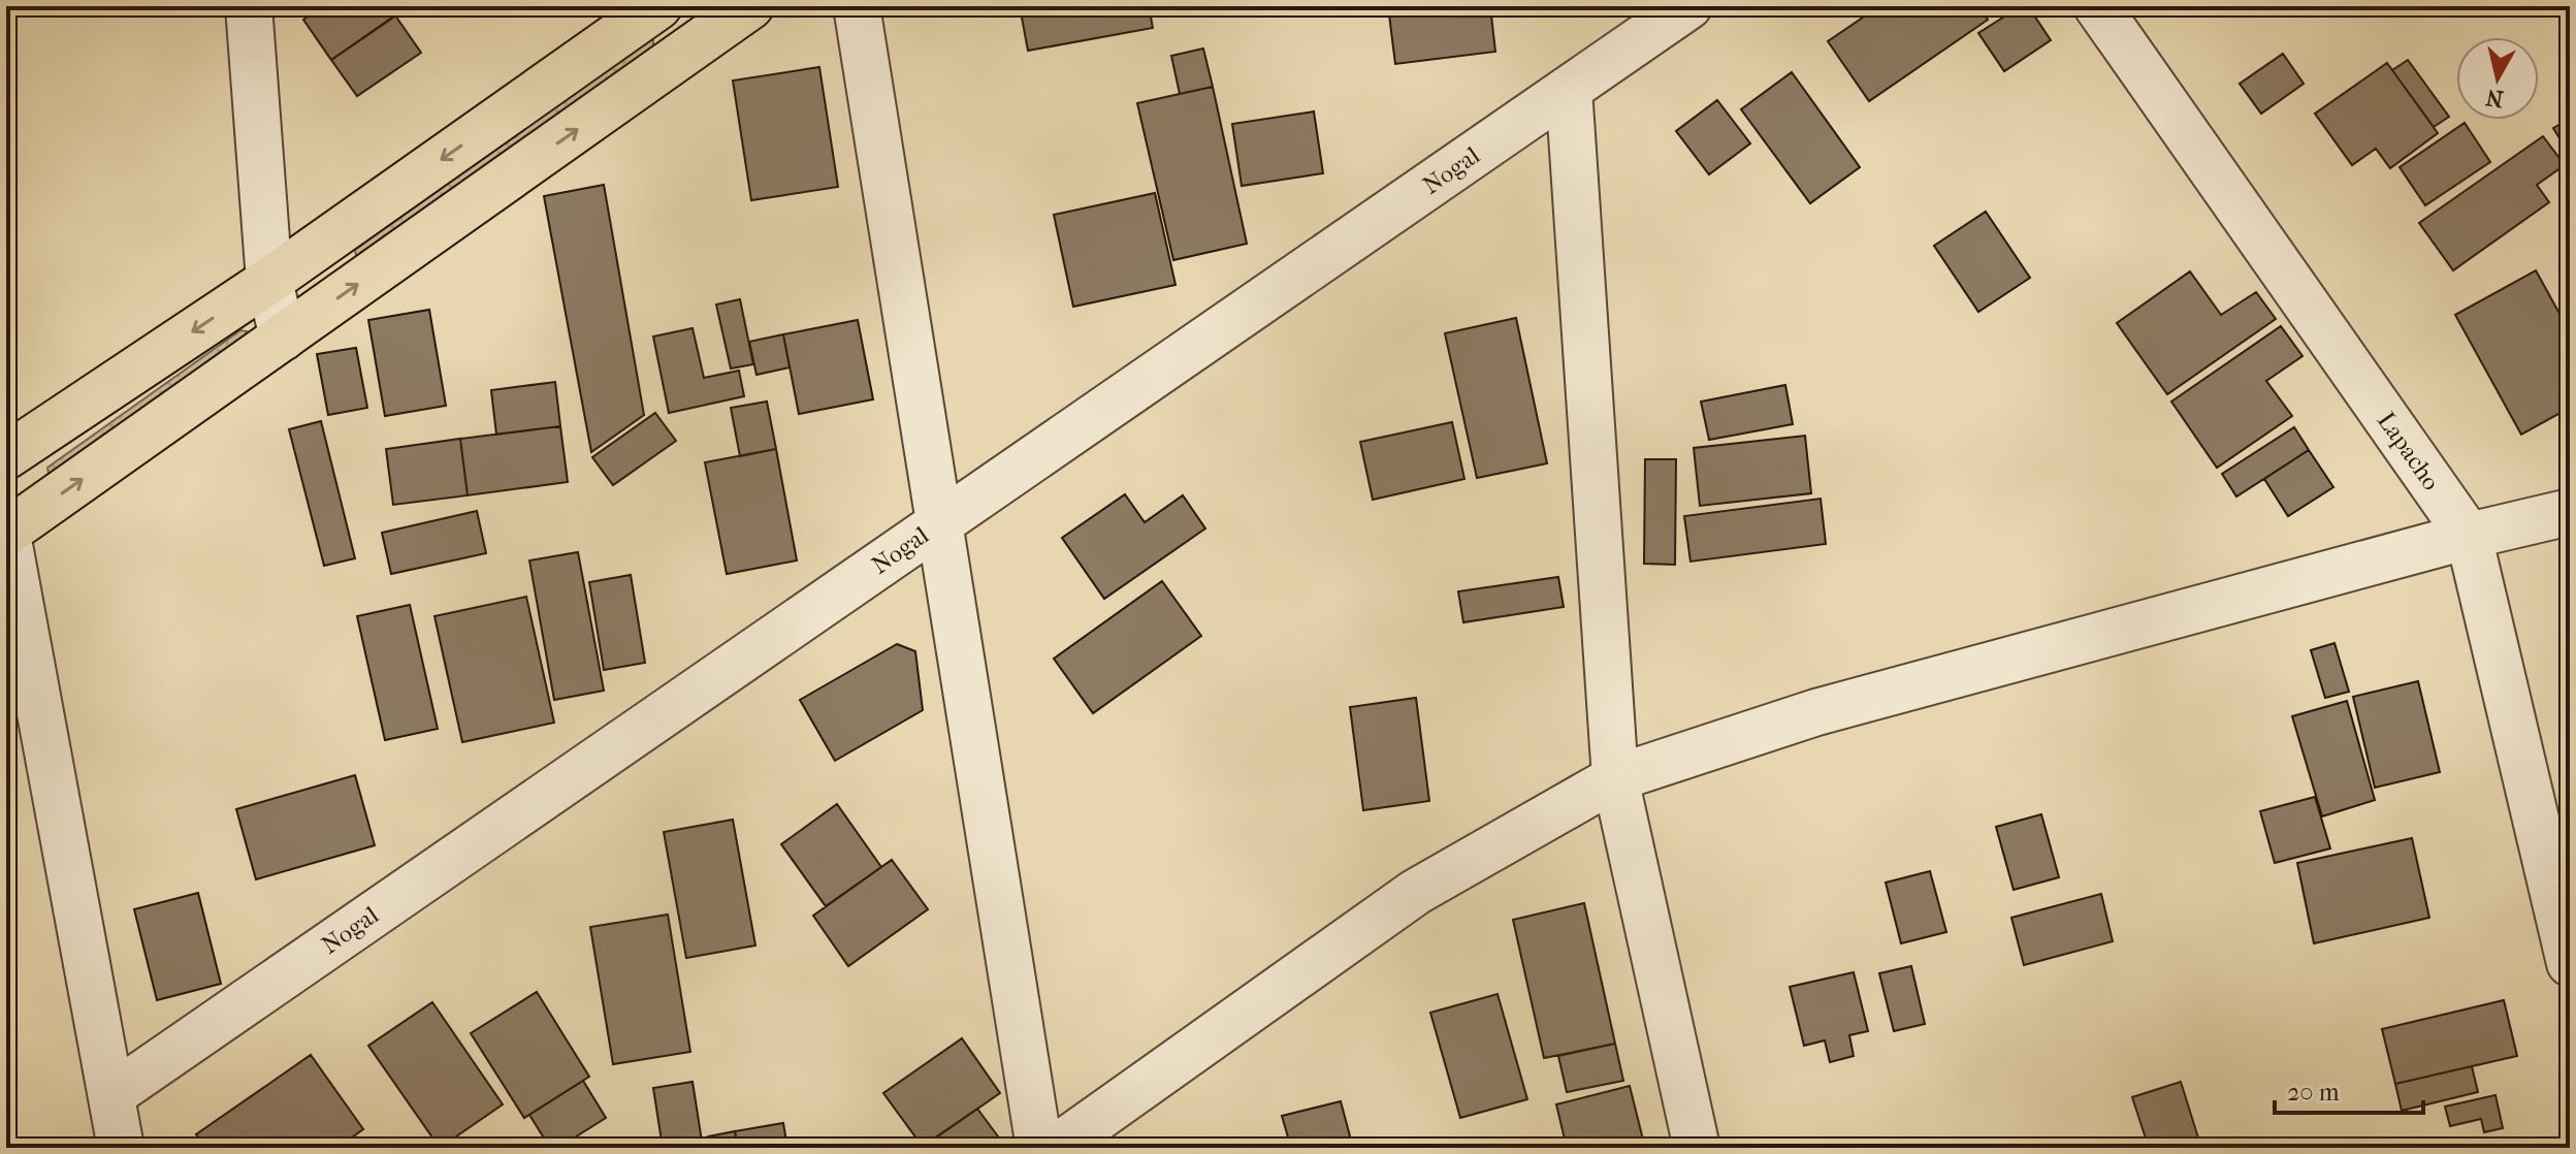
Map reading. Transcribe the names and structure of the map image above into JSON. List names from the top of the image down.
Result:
{
  "streets": {
    "street": ["Nogal", "Lapacho"]
  },
  "scale_bar": "20 m",
  "north": "bottom"
}
